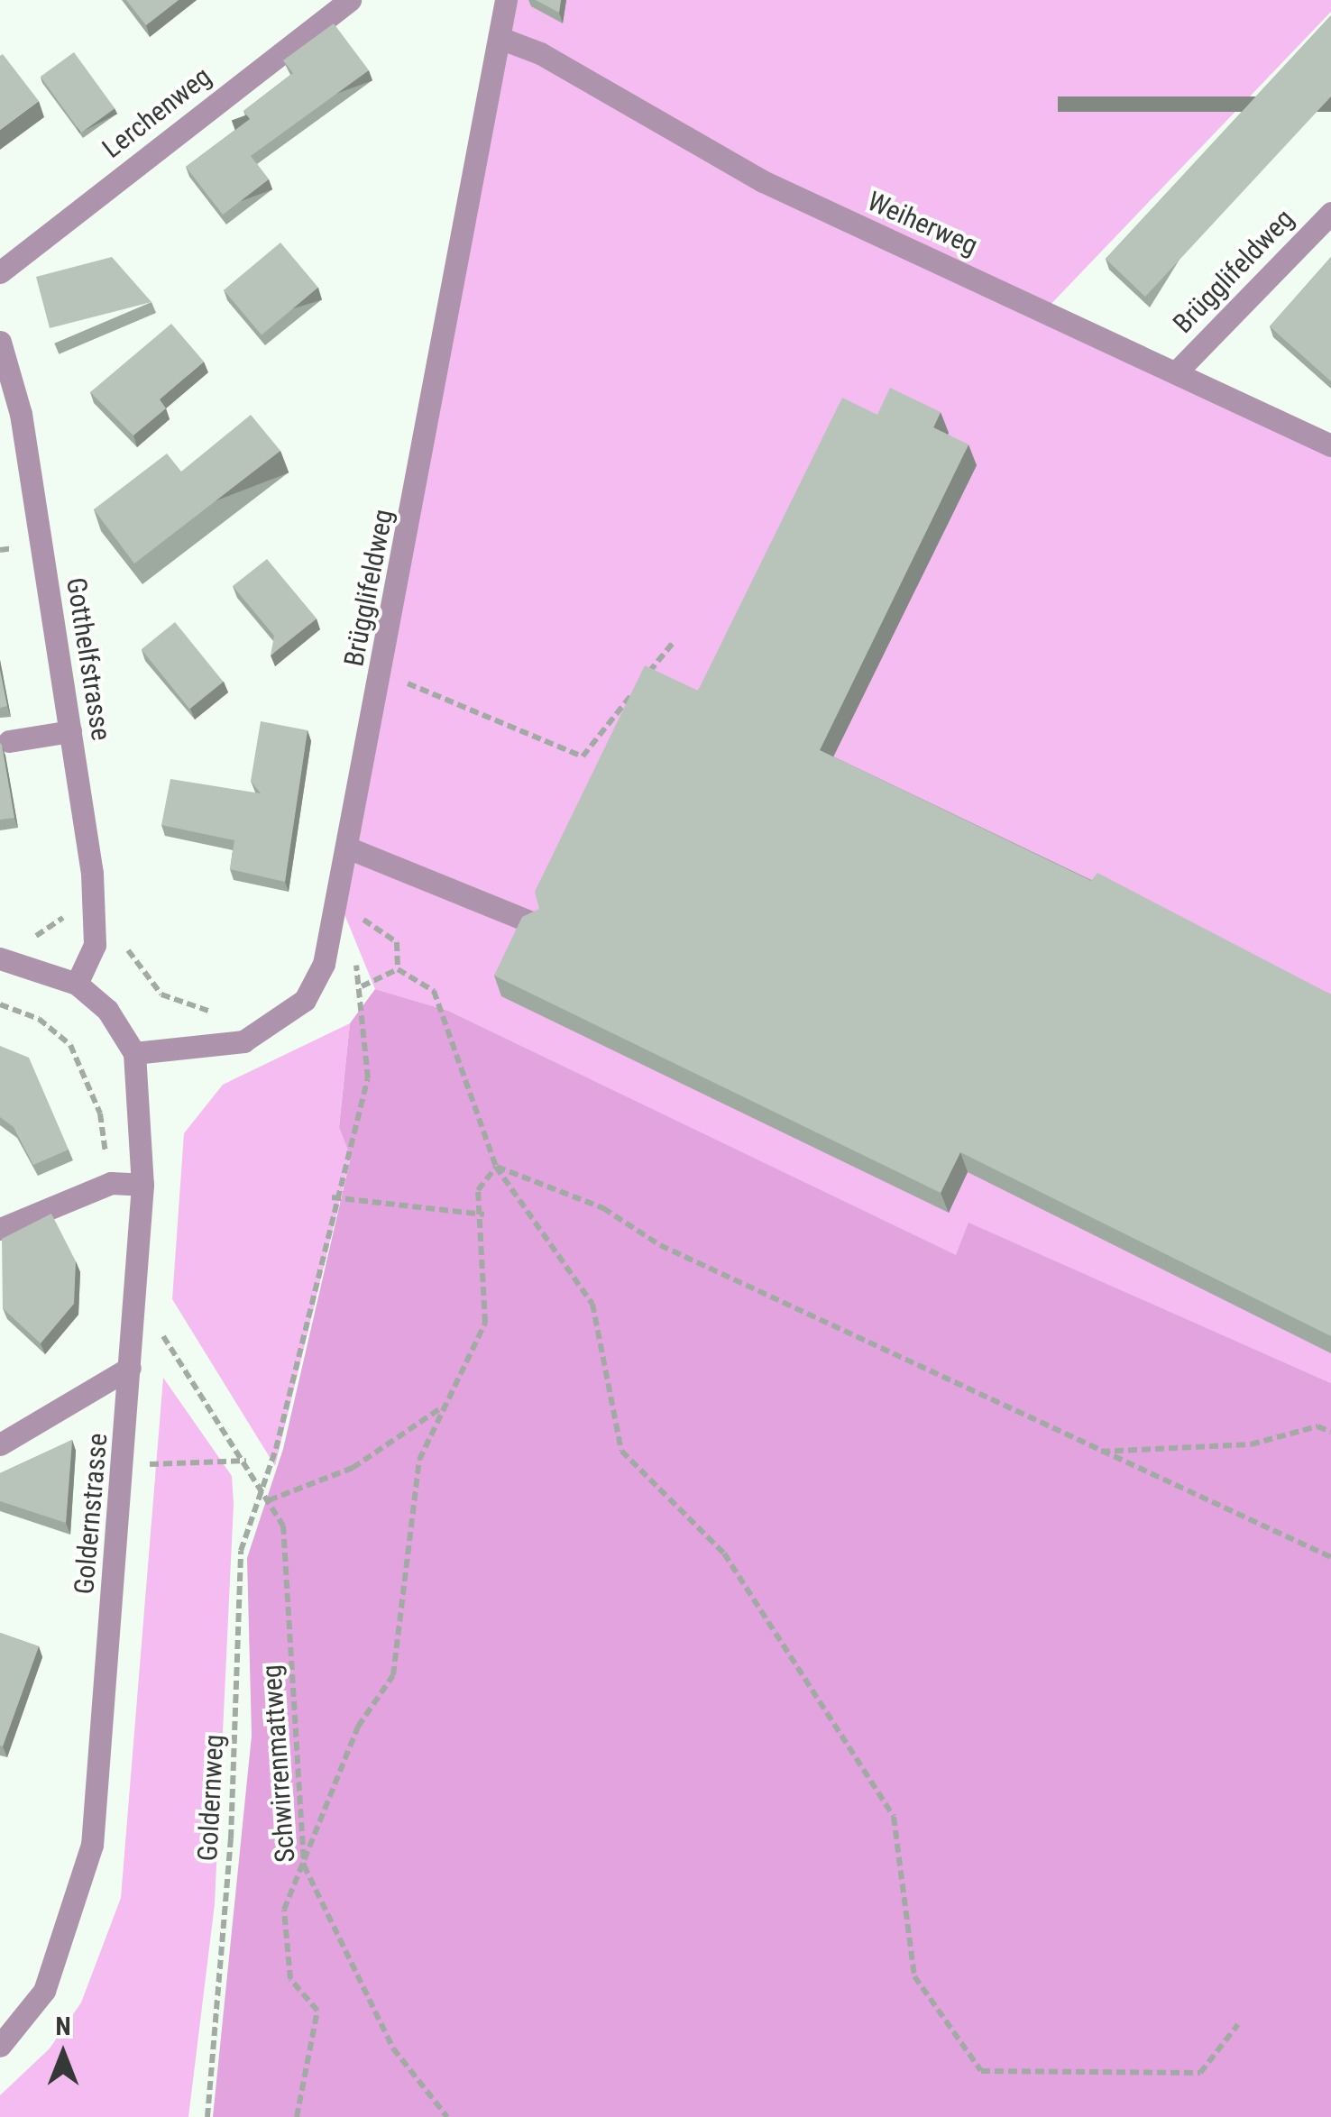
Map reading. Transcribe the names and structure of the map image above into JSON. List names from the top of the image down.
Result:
{
  "streets": {
    "street": [
      "Lerchenweg",
      "Weiherweg",
      "Brügglifeldweg",
      "Gotthelfstrasse",
      "Goldernstrasse"
    ],
    "path": ["Schwirrenmattweg", "Goldernweg"]
  },
  "crossings": [
    ["Weiherweg", "Brügglifeldweg"],
    ["Brügglifeldweg", "Goldernstrasse"],
    ["Brügglifeldweg", "Goldernweg"],
    ["Gotthelfstrasse", "Goldernstrasse"],
    ["Goldernstrasse", "Schwirrenmattweg"],
    ["Schwirrenmattweg", "Goldernweg"]
  ],
  "north": "top"
}
